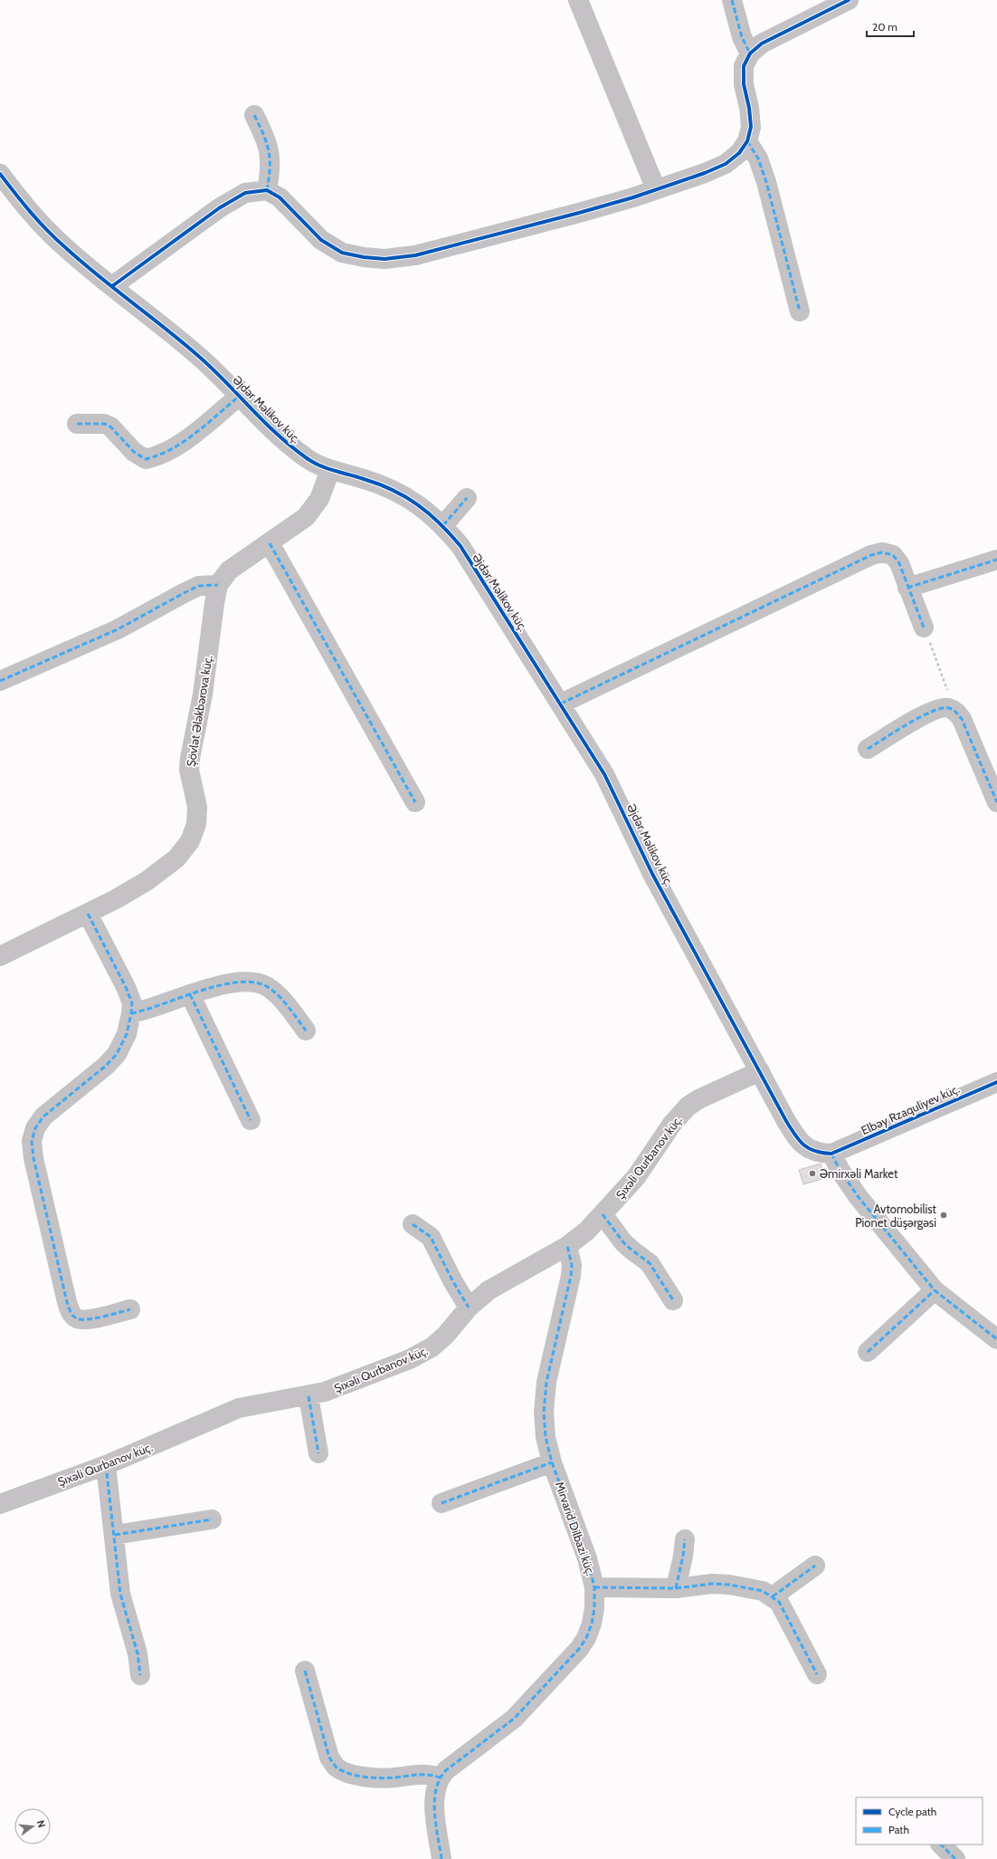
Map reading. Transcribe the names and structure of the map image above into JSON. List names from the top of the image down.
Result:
{
  "streets": {
    "street": [
      "Əjdər Məlikov küç.",
      "Şövlət Ələkbərova küç.",
      "Elbəy Rzaquliyev küç.",
      "Şıxəli Qurbanov küç.",
      "Mirvarid Dilbazi küç."
    ]
  },
  "crossings": [
    ["Əjdər Məlikov küç.", "Şövlət Ələkbərova küç."],
    ["Əjdər Məlikov küç.", "Elbəy Rzaquliyev küç."],
    ["Əjdər Məlikov küç.", "Şıxəli Qurbanov küç."],
    ["Şıxəli Qurbanov küç.", "Mirvarid Dilbazi küç."]
  ],
  "places": ["Əmirxəli Market", "Avtomobilist Pionet düşərgəsi"],
  "legend": ["Cycle path", "Path"],
  "scale_bar": "20 m",
  "north": "right"
}
